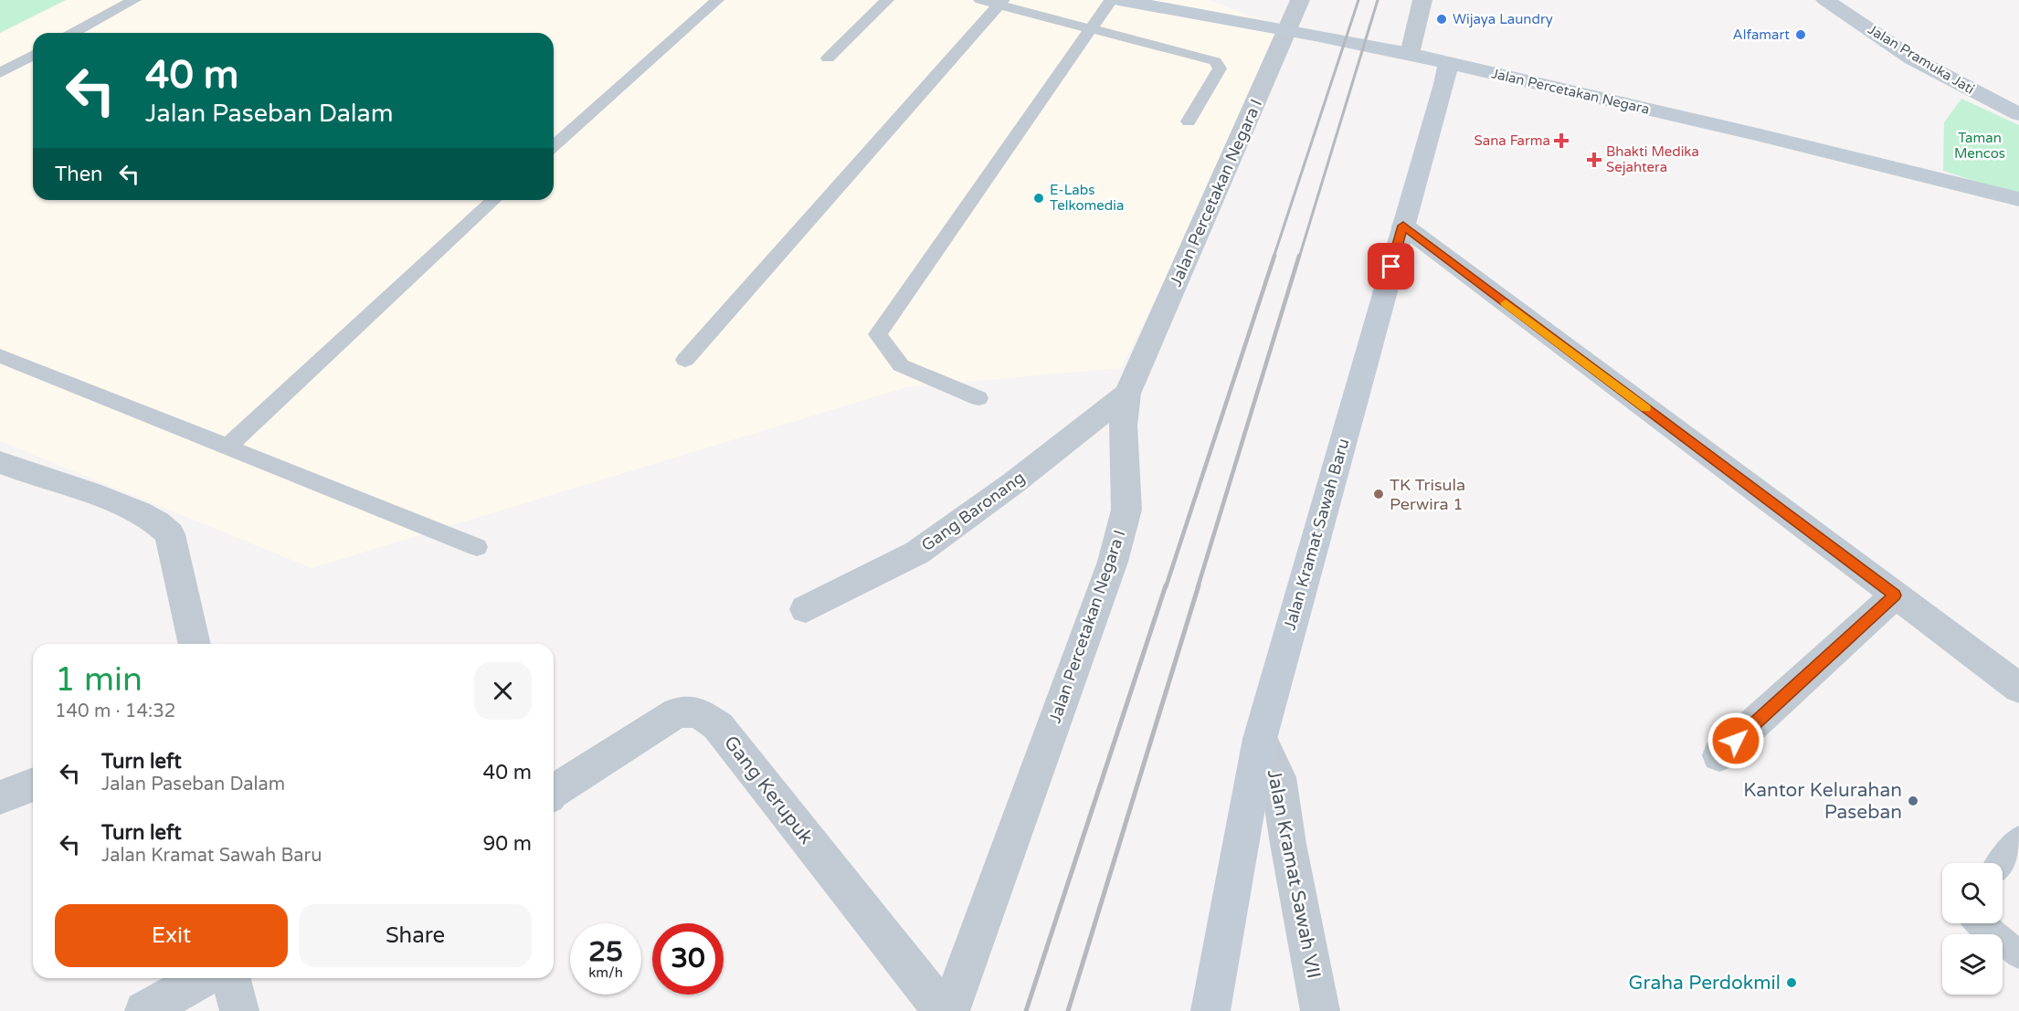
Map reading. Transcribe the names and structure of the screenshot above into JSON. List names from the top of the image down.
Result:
{
  "streets": {
    "street": [
      "Jalan Pramuka Jati",
      "Jalan Percetakan Negara",
      "Jalan Percetakan Negara I",
      "Gang Baronang",
      "Jalan Kramat Sawah Baru",
      "Gang Kerupuk",
      "Jalan Kramat Sawah VII"
    ]
  },
  "crossings": [
    ["Jalan Percetakan Negara", "Jalan Percetakan Negara I"],
    ["Jalan Percetakan Negara", "Jalan Kramat Sawah Baru"],
    ["Jalan Percetakan Negara I", "Gang Baronang"],
    ["Jalan Kramat Sawah Baru", "Jalan Kramat Sawah VII"]
  ],
  "parks": ["Taman Mencos"],
  "places": {
    "other": [
      "Wijaya Laundry",
      "Alfamart",
      "E-Labs Telkomedia",
      "TK Trisula Perwira 1",
      "Kantor Kelurahan Paseban",
      "Graha Perdokmil"
    ],
    "health": ["Sana Farma", "Bhakti Medika Sejahtera"]
  },
  "page": {
    "turn": ["40 m", "Jalan Paseban Dalam"],
    "then": "Then",
    "heading": ["1 min", "140 m · 14:32"],
    "list": [
      {
        "name": "Turn left",
        "note": "Jalan Paseban Dalam",
        "value": "40 m"
      },
      {
        "name": "Turn left",
        "note": "Jalan Kramat Sawah Baru",
        "value": "90 m"
      }
    ],
    "buttons": ["Exit", "Share"],
    "speed": "25 km/h",
    "limit": "30"
  }
}
